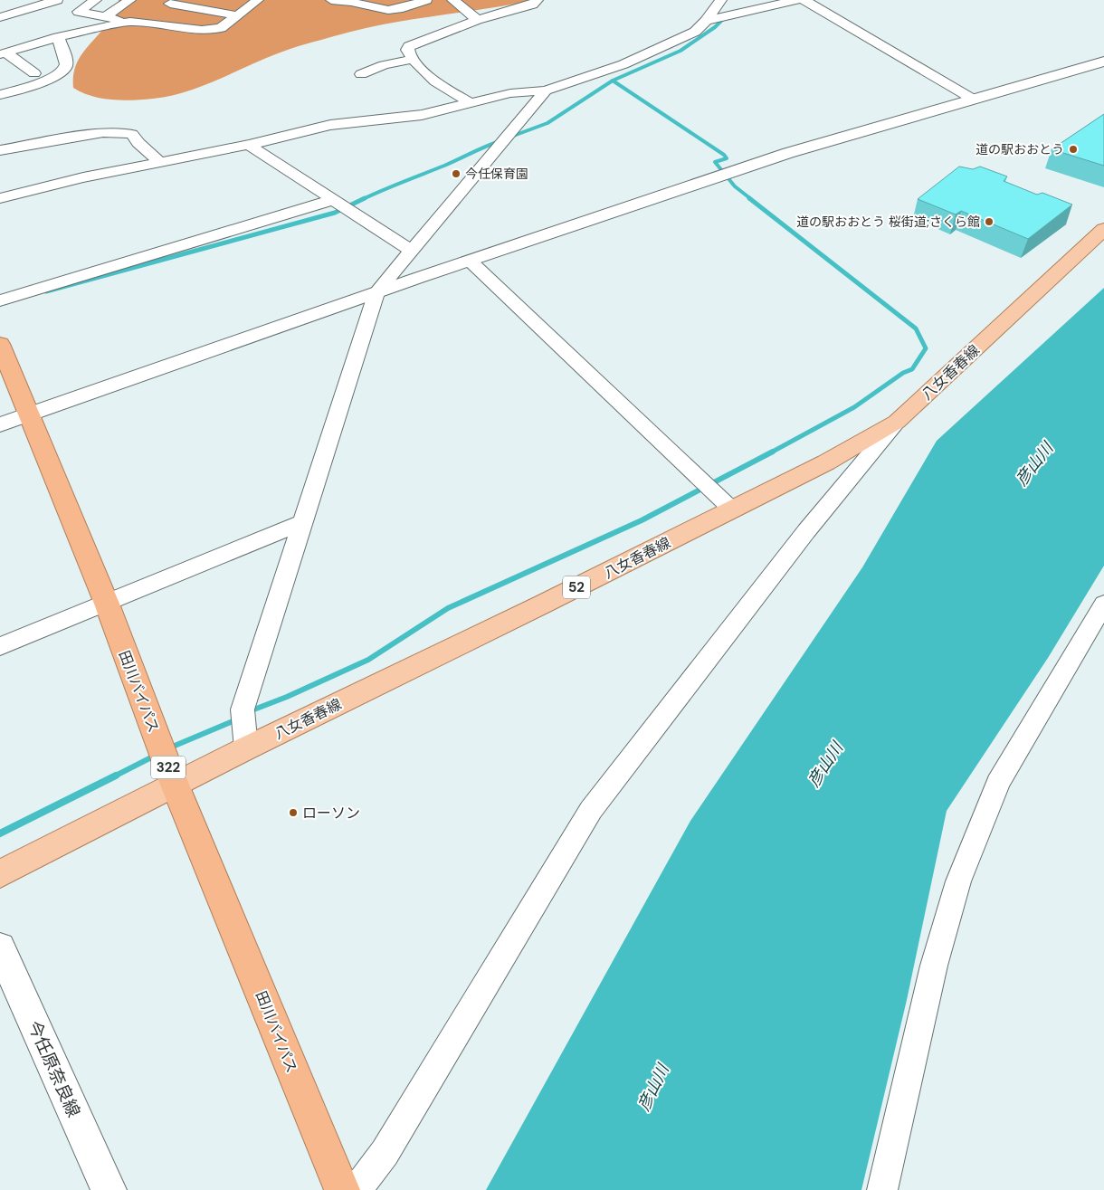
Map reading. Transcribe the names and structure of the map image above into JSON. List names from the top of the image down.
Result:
{
  "streets": {
    "highway": ["田川バイパス", "322"],
    "main road": ["八女香春線", "52"],
    "street": ["今任原奈良線"]
  },
  "crossings": [
    ["八女香春線", "田川バイパス"]
  ],
  "water": ["彦山川"],
  "places": [
    "道の駅おおとう",
    "今任保育園",
    "道の駅おおとう 桜街道;さくら館",
    "ローソン"
  ]
}
